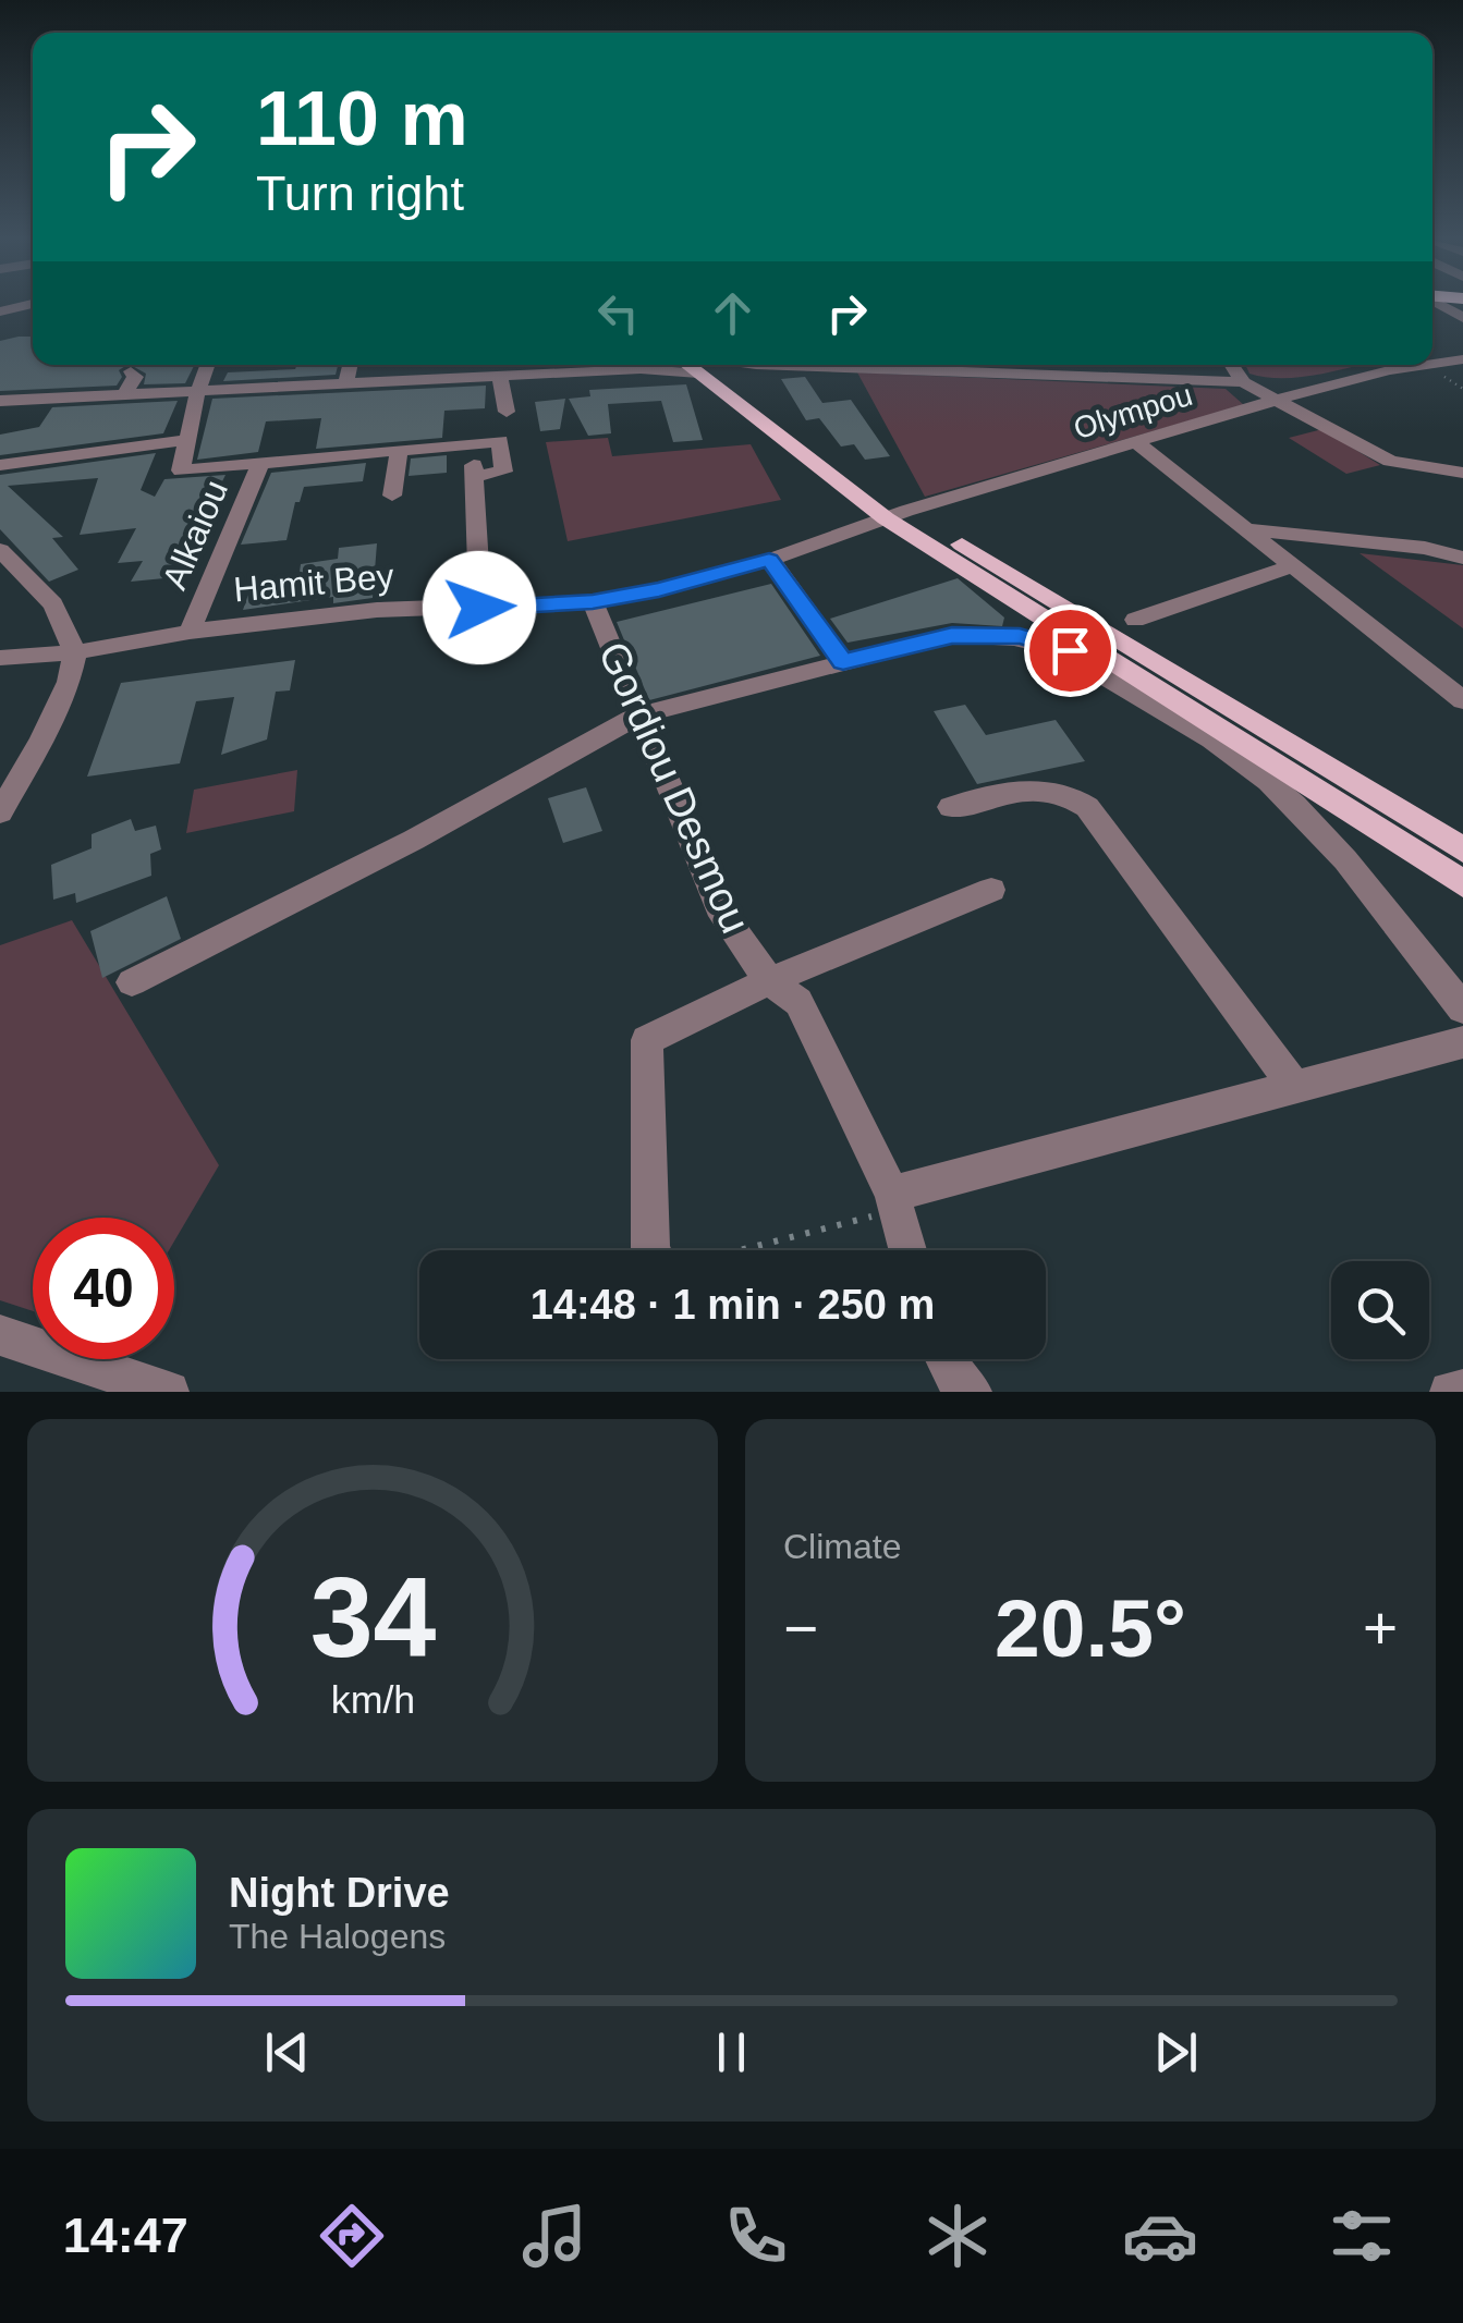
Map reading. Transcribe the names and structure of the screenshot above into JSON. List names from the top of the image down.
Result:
{
  "streets": {
    "street": [
      "Olympou",
      "Alkaiou",
      "Hamit Bey",
      "Gordiou Desmou"
    ]
  },
  "crossings": [
    ["Olympou", "Hamit Bey"],
    ["Alkaiou", "Hamit Bey"],
    ["Hamit Bey", "Gordiou Desmou"]
  ],
  "page": {
    "turn": ["110 m", "Turn right"],
    "limit": "40",
    "trip": "14:48 · 1 min · 250 m",
    "tile": "Climate",
    "heat": ["−", "20.5°", "+"],
    "song": ["Night Drive", "The Halogens"],
    "tabs": "14:47",
    "gauge": ["34", "km/h"]
  }
}
